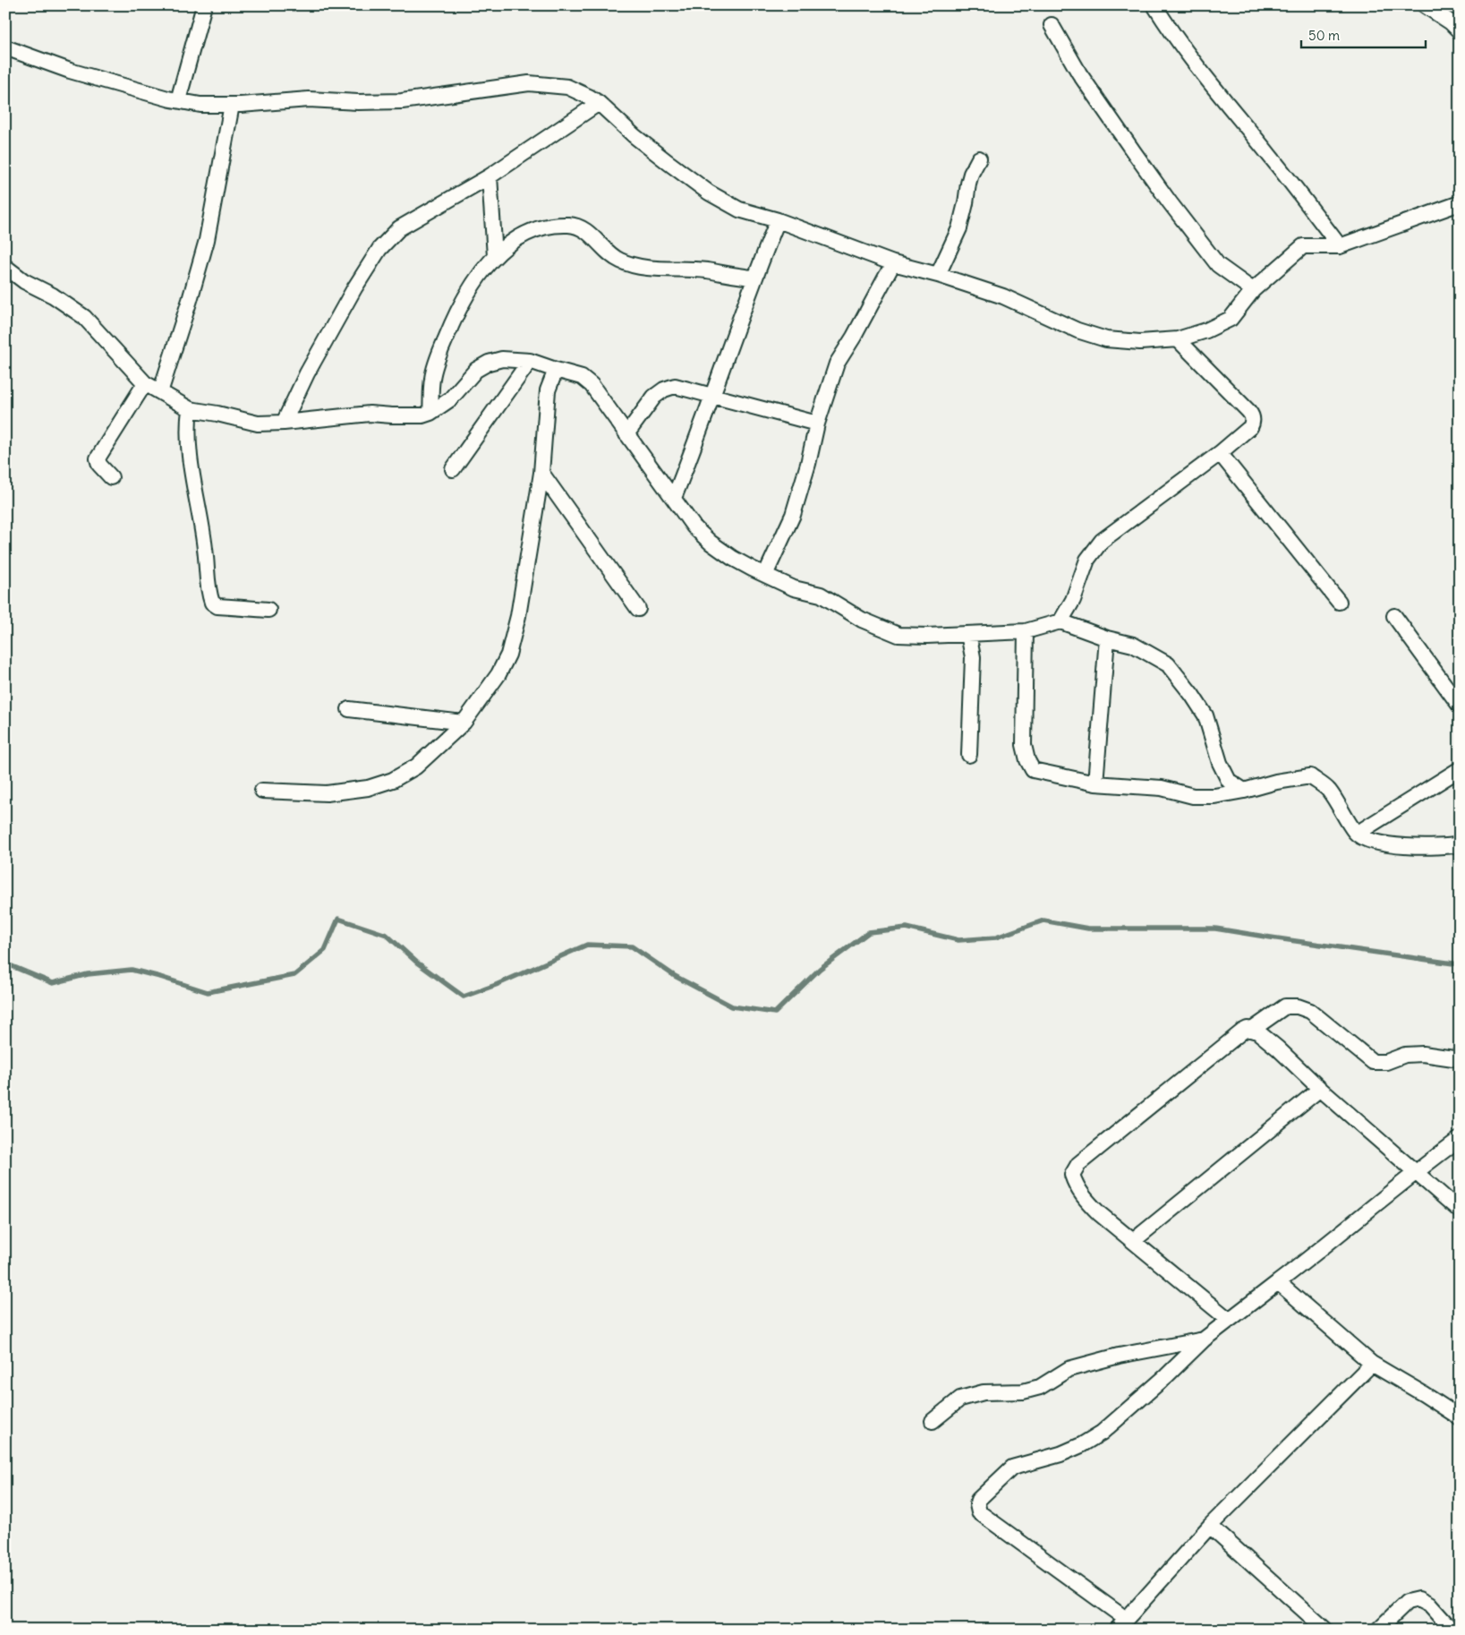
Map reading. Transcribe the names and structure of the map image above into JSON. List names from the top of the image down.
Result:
{
  "scale_bar": "50 m"
}
